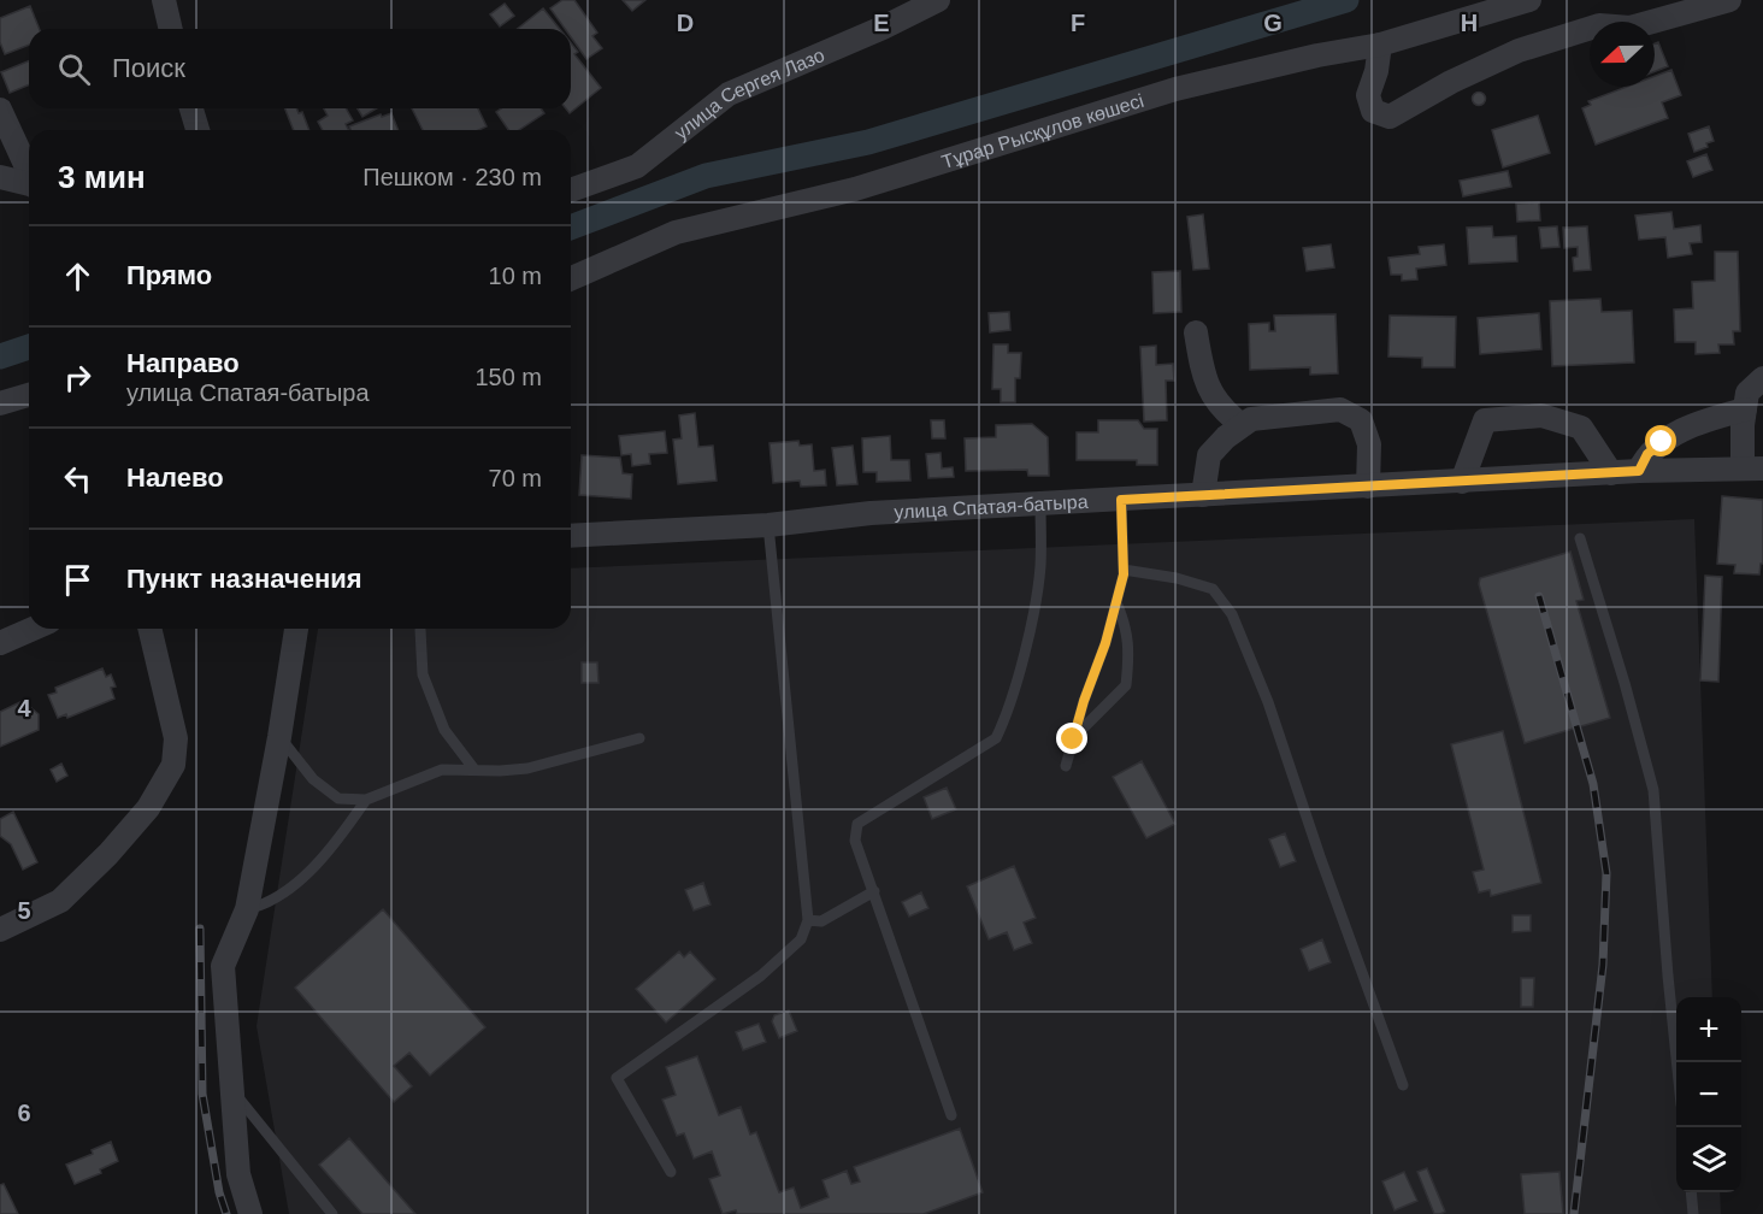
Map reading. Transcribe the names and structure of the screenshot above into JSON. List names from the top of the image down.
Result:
{
  "streets": {
    "street": ["улица Сергея Лазо", "Тұрар Рысқұлов көшесі", "улица Спатая-батыра"]
  },
  "north": "left",
  "page": {
    "search": "Поиск",
    "heading": ["3 мин", "Пешком · 230 m"],
    "list": [
      ["Прямо", "10 m"],
      ["Направо", "улица Спатая-батыра", "150 m"],
      ["Налево", "70 m"],
      "Пункт назначения"
    ],
    "map_buttons": ["+", "−"]
  },
  "grid": {
    "columns": [
      "D",
      "E",
      "F",
      "G",
      "H"
    ],
    "rows": ["4", "5", "6"]
  }
}
